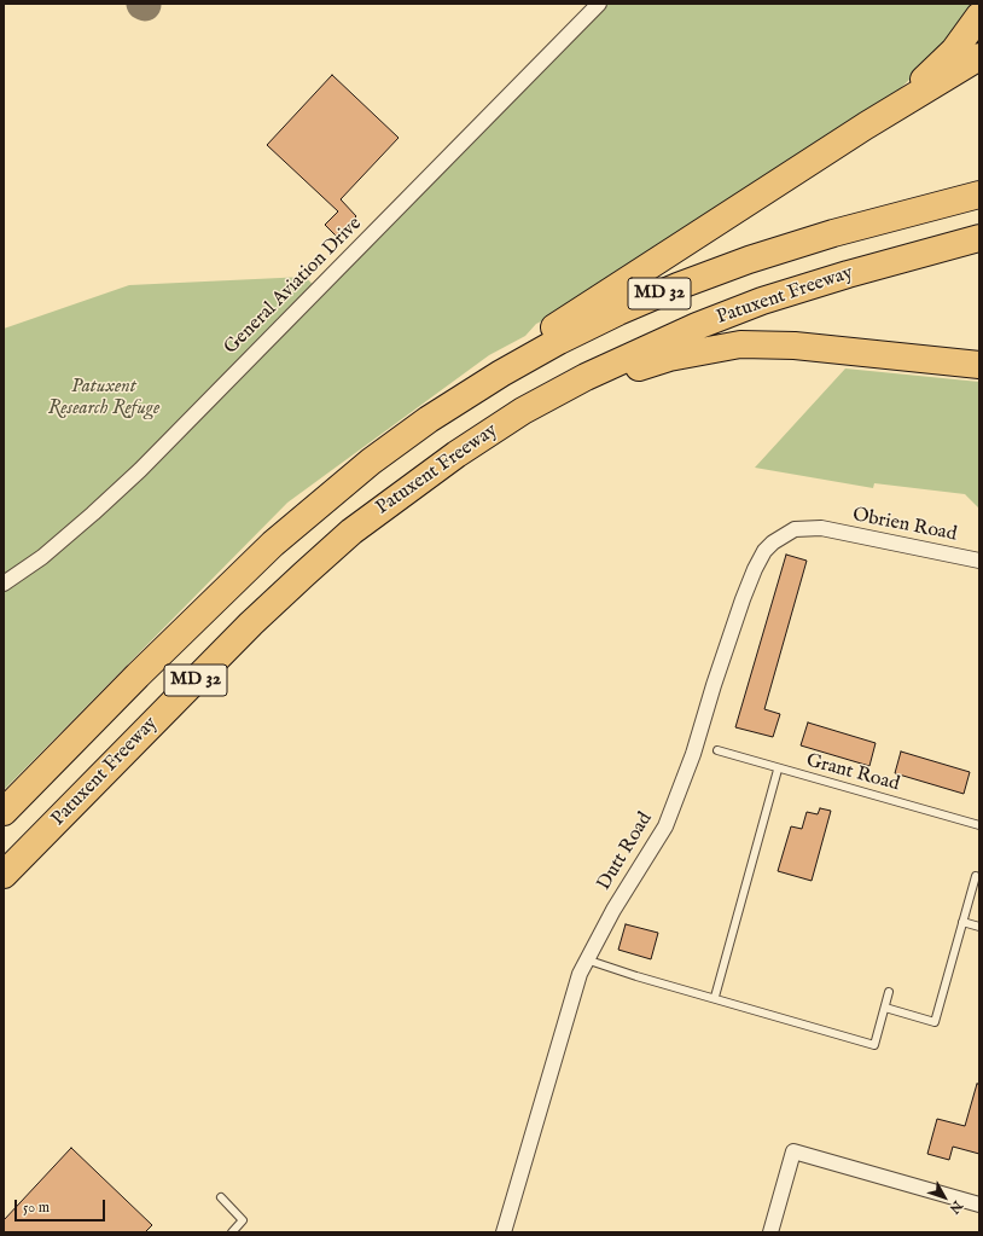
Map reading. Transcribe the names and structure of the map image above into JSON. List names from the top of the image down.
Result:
{
  "streets": {
    "highway": ["MD 32", "Patuxent Freeway"],
    "street": ["General Aviation Drive", "Obrien Road", "Dutt Road"],
    "lane": ["Grant Road"]
  },
  "crossings": [
    ["Obrien Road", "Dutt Road"]
  ],
  "parks": ["Patuxent Research Refuge"],
  "scale_bar": "50 m",
  "north": "bottom right"
}
